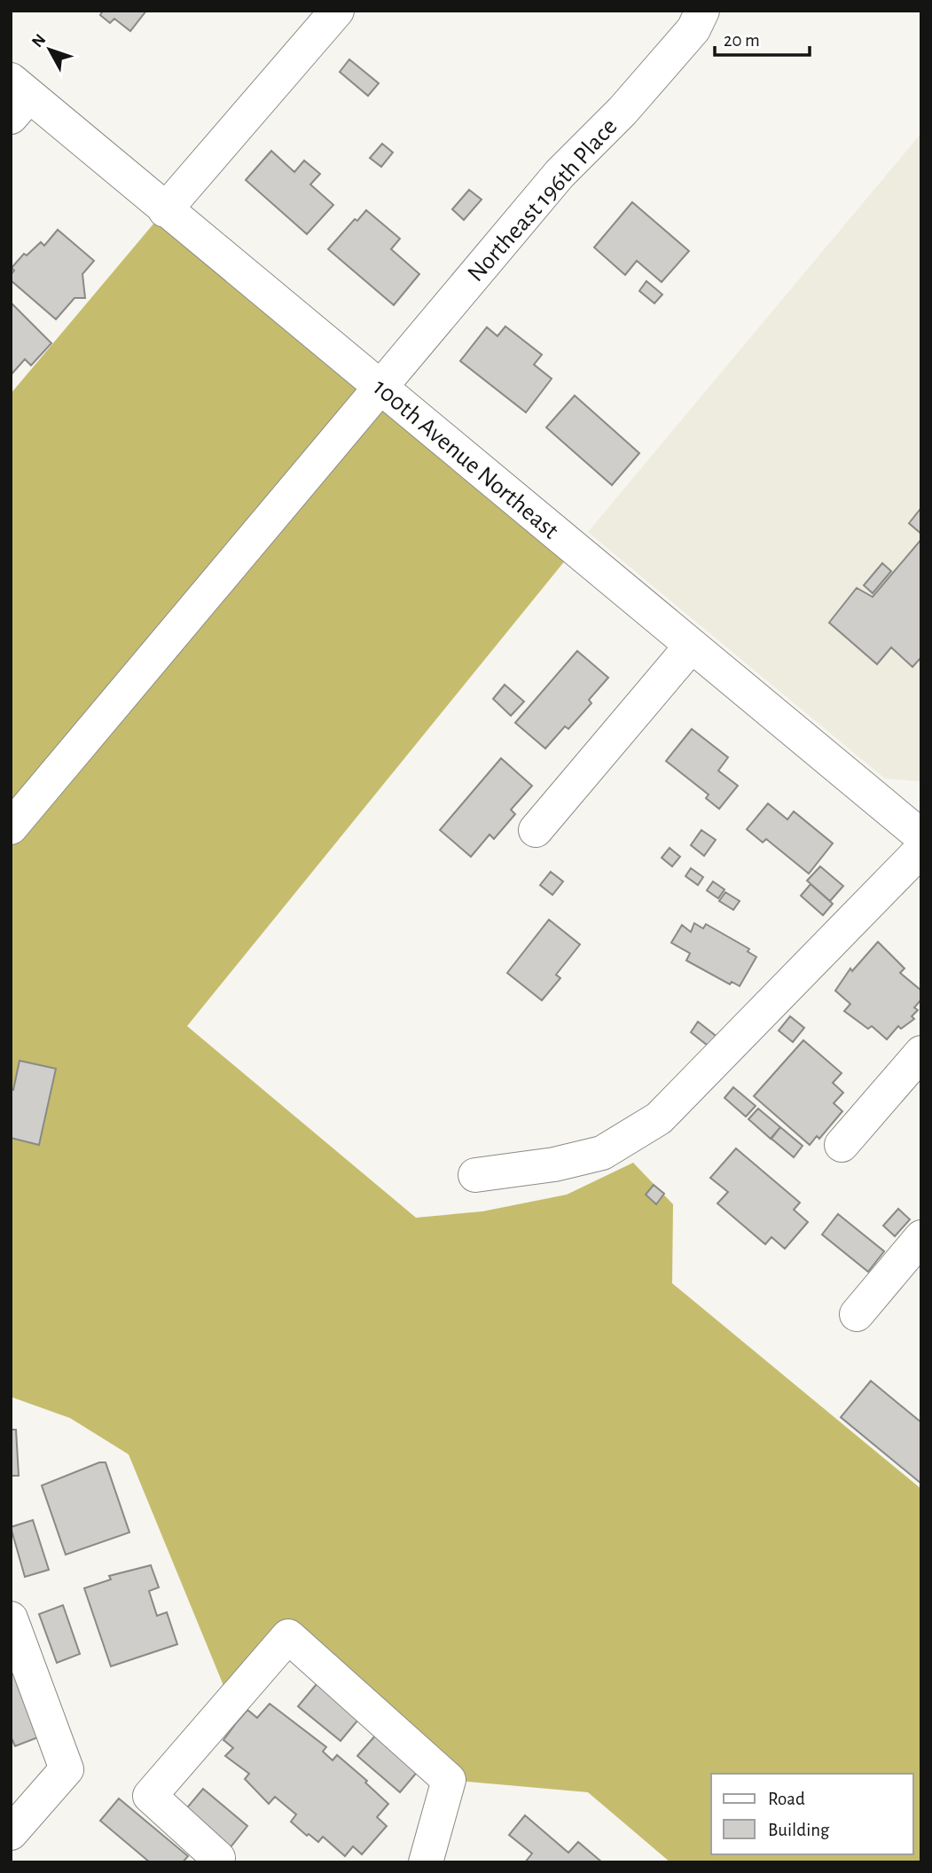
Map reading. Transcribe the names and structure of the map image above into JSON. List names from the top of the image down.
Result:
{
  "streets": {
    "street": ["Northeast 196th Place", "100th Avenue Northeast"]
  },
  "crossings": [
    ["Northeast 196th Place", "100th Avenue Northeast"]
  ],
  "legend": ["Road", "Building"],
  "scale_bar": "20 m",
  "north": "top left"
}
